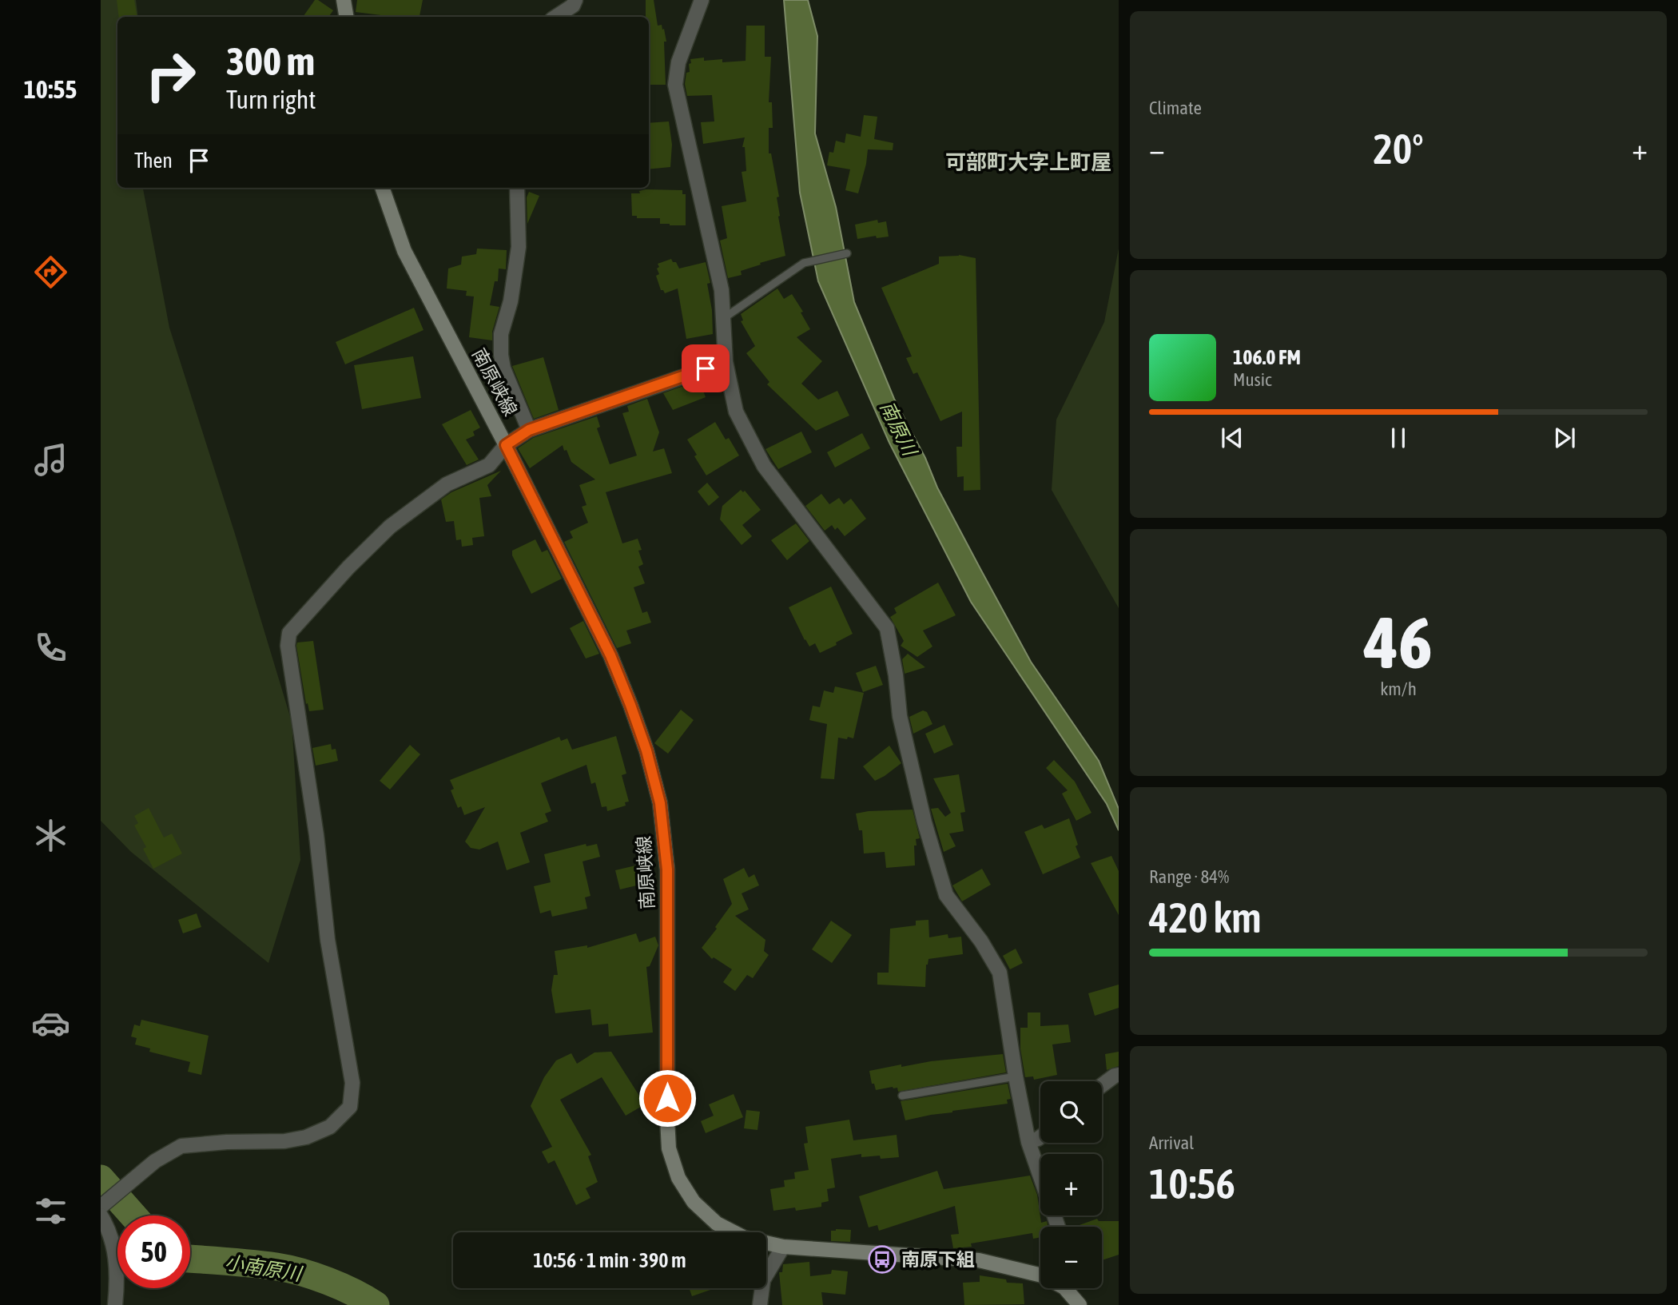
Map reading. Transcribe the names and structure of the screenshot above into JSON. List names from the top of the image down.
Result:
{
  "streets": {
    "main road": ["南原峡線"]
  },
  "districts": ["可部町大字上町屋"],
  "water": ["南原川", "小南原川"],
  "places": {
    "bus stop": ["南原下組"]
  },
  "page": {
    "tabs": "10:55",
    "tile": [
      "Climate",
      ["46", "km/h"],
      ["Range · 84%", "420 km"],
      ["Arrival", "10:56"]
    ],
    "turn": ["300 m", "Turn right"],
    "heat": ["−", "20°", "+"],
    "then": "Then",
    "song": ["106.0 FM", "Music"],
    "map_buttons": ["+", "−"],
    "limit": "50",
    "trip": "10:56 · 1 min · 390 m"
  }
}
